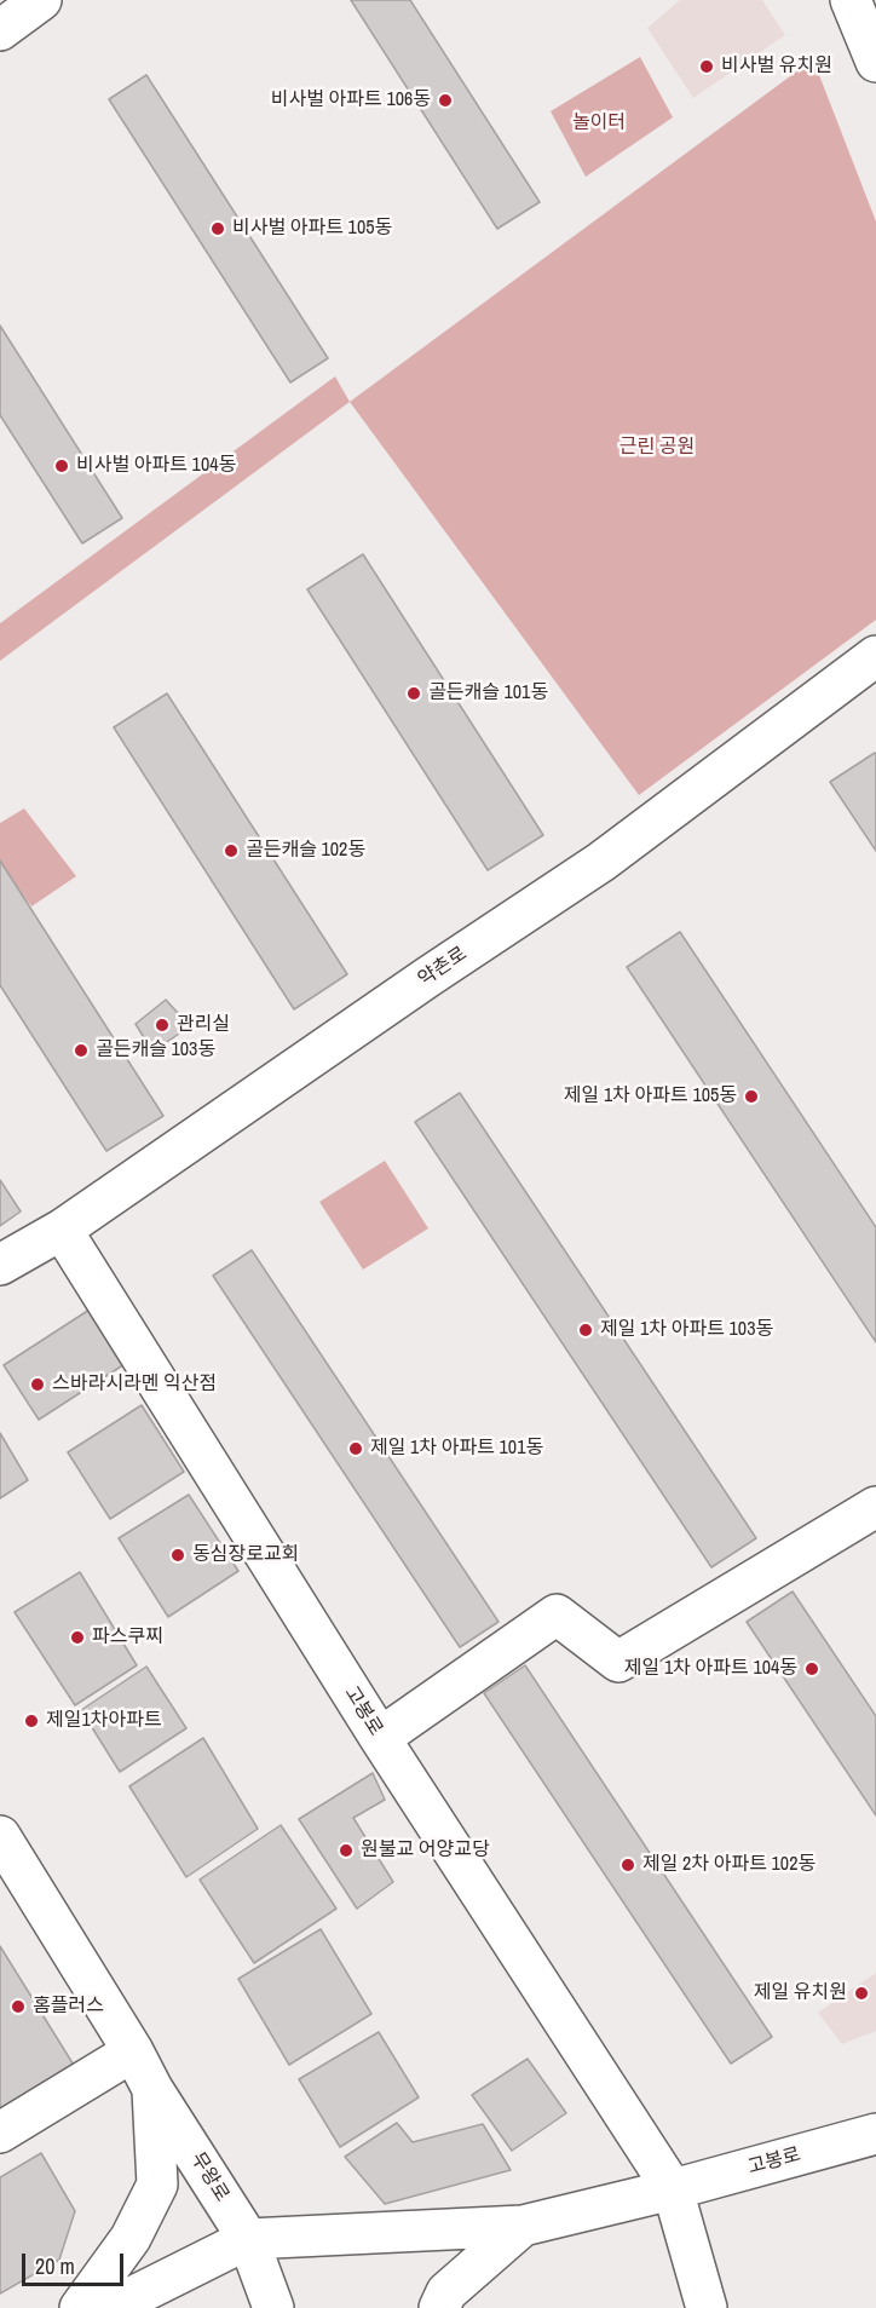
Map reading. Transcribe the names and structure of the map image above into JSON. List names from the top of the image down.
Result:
{
  "streets": {
    "street": ["약촌로", "고봉로", "무왕로"]
  },
  "crossings": [
    ["약촌로", "고봉로"],
    ["고봉로", "무왕로"]
  ],
  "parks": ["놀이터", "근린 공원"],
  "places": [
    "비사벌 유치원",
    "비사벌 아파트 106동",
    "비사벌 아파트 105동",
    "비사벌 아파트 104동",
    "골든캐슬 101동",
    "골든캐슬 102동",
    "관리실",
    "골든캐슬 103동",
    "제일 1차 아파트 105동",
    "제일 1차 아파트 103동",
    "스바라시라멘 익산점",
    "제일 1차 아파트 101동",
    "동심장로교회",
    "파스쿠찌",
    "제일 1차 아파트 104동",
    "제일1차아파트",
    "원불교 어양교당",
    "제일 2차 아파트 102동",
    "제일 유치원",
    "홈플러스"
  ],
  "scale_bar": "20 m"
}
